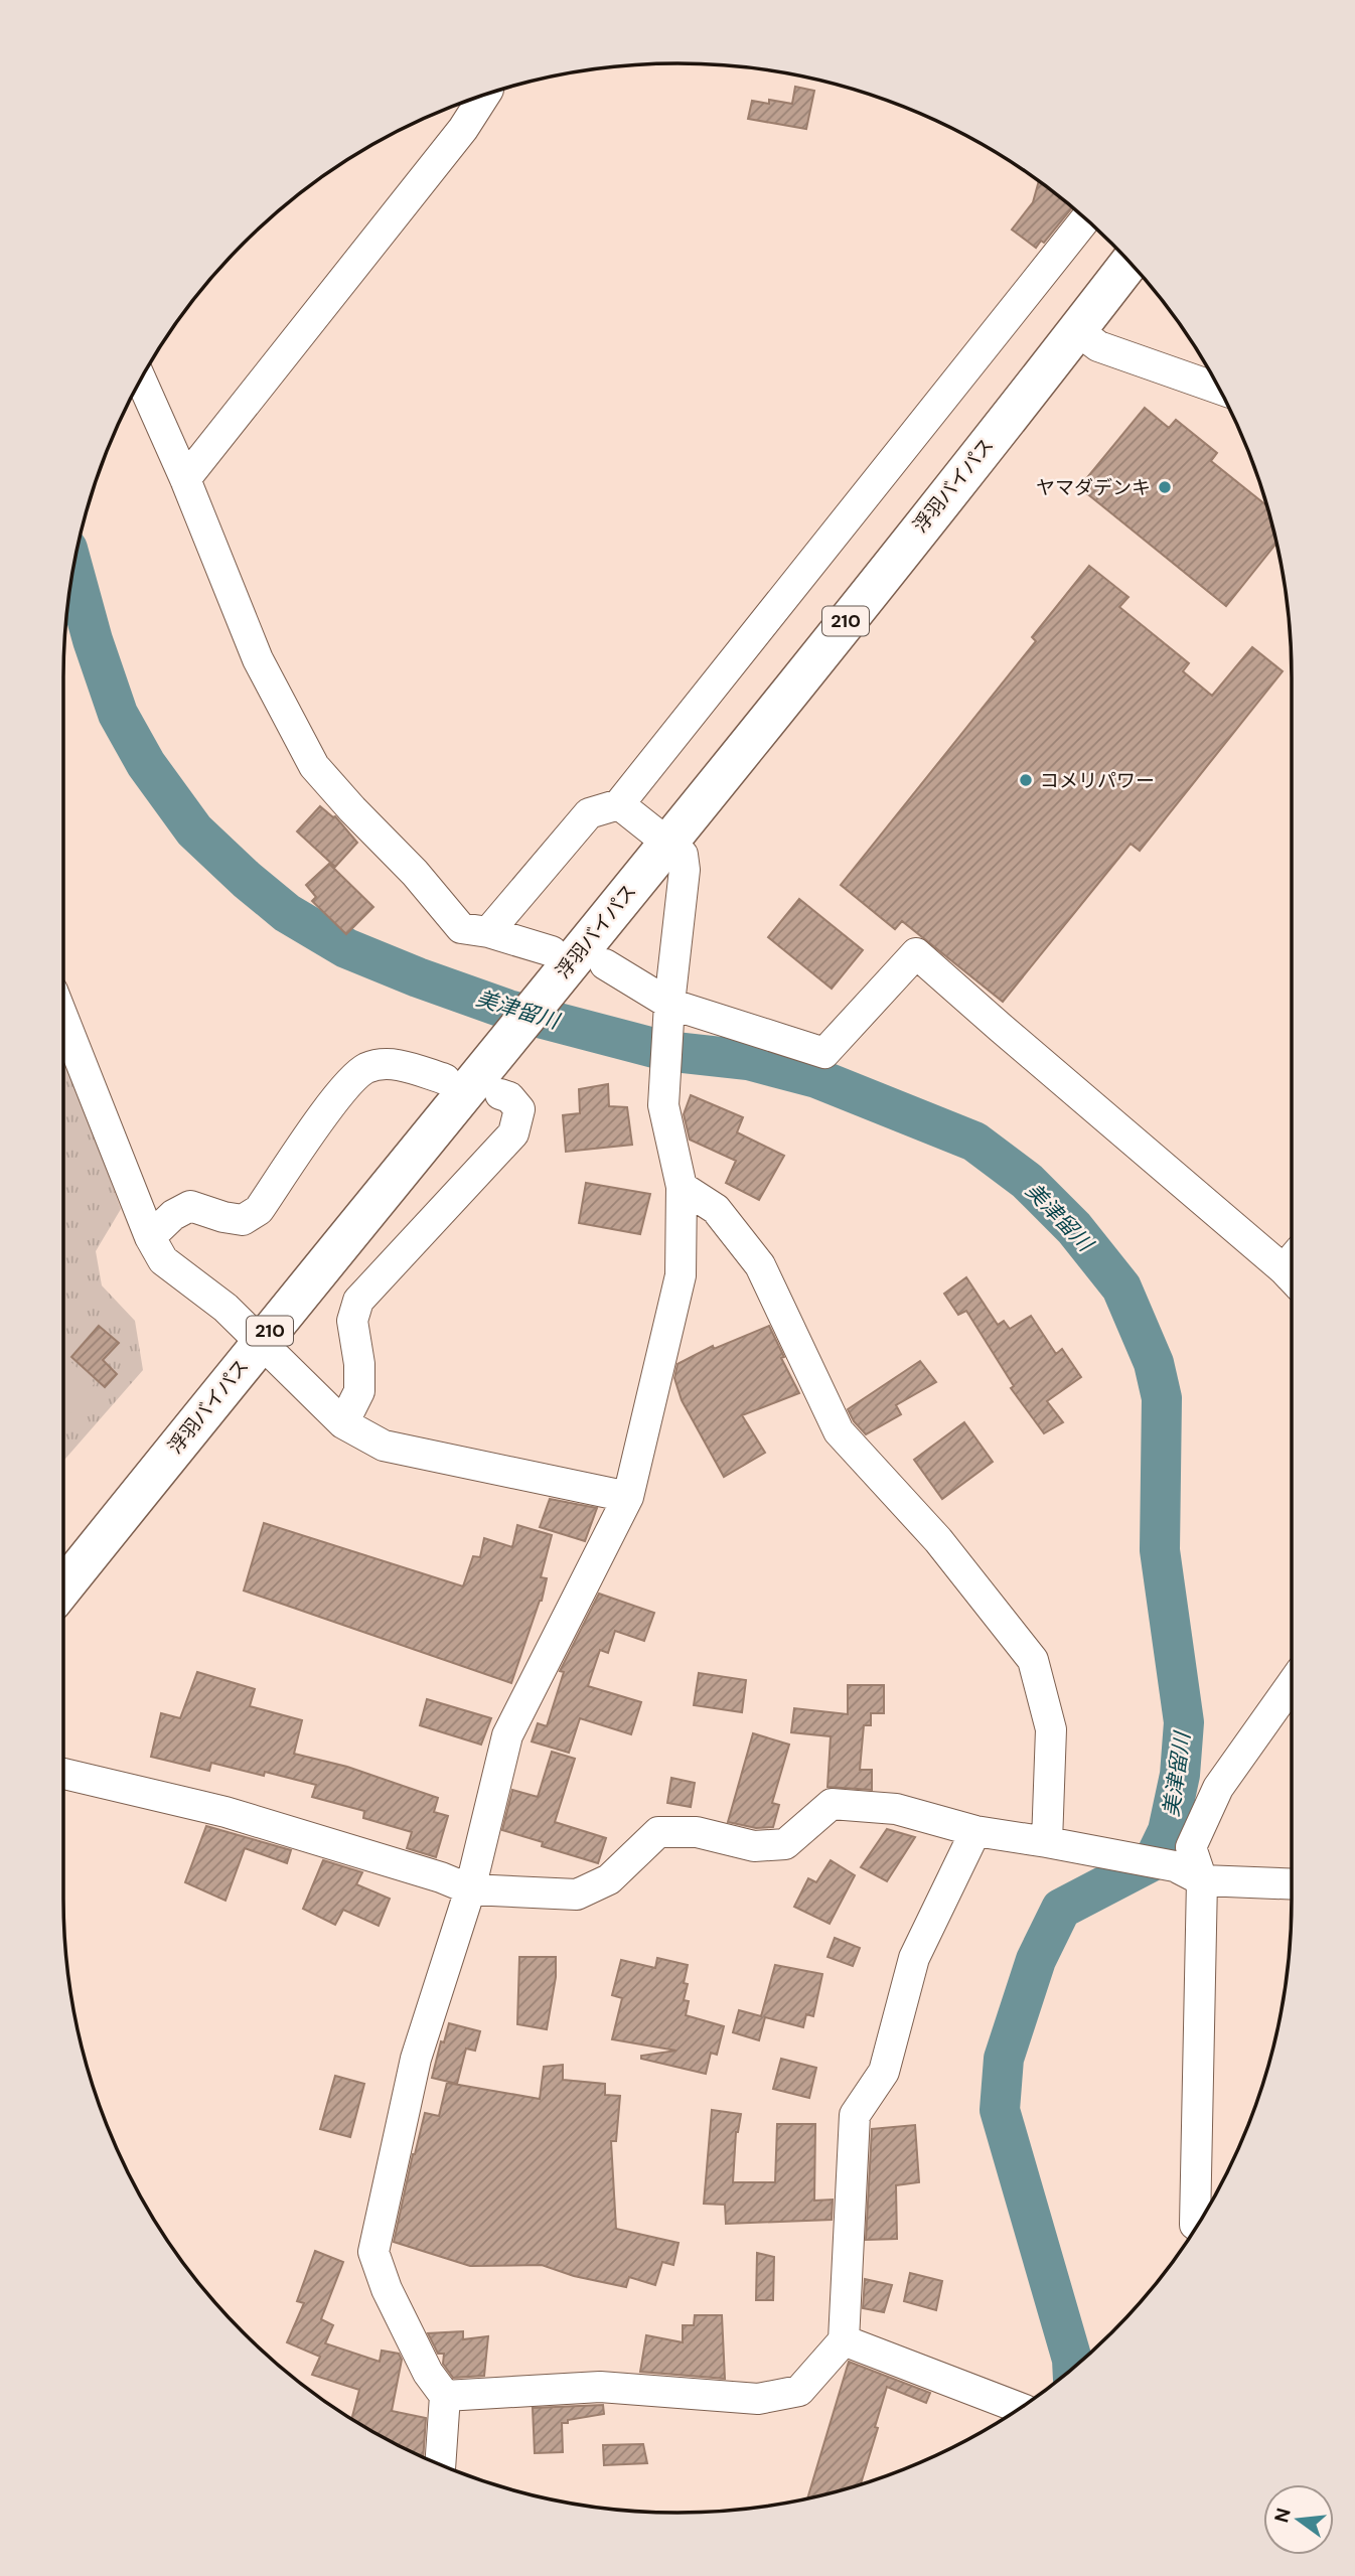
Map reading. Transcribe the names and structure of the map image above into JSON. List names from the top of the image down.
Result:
{
  "streets": {
    "highway": ["浮羽バイパス", "210"]
  },
  "water": ["美津留川"],
  "places": ["ヤマダデンキ", "コメリパワー"],
  "north": "left"
}
